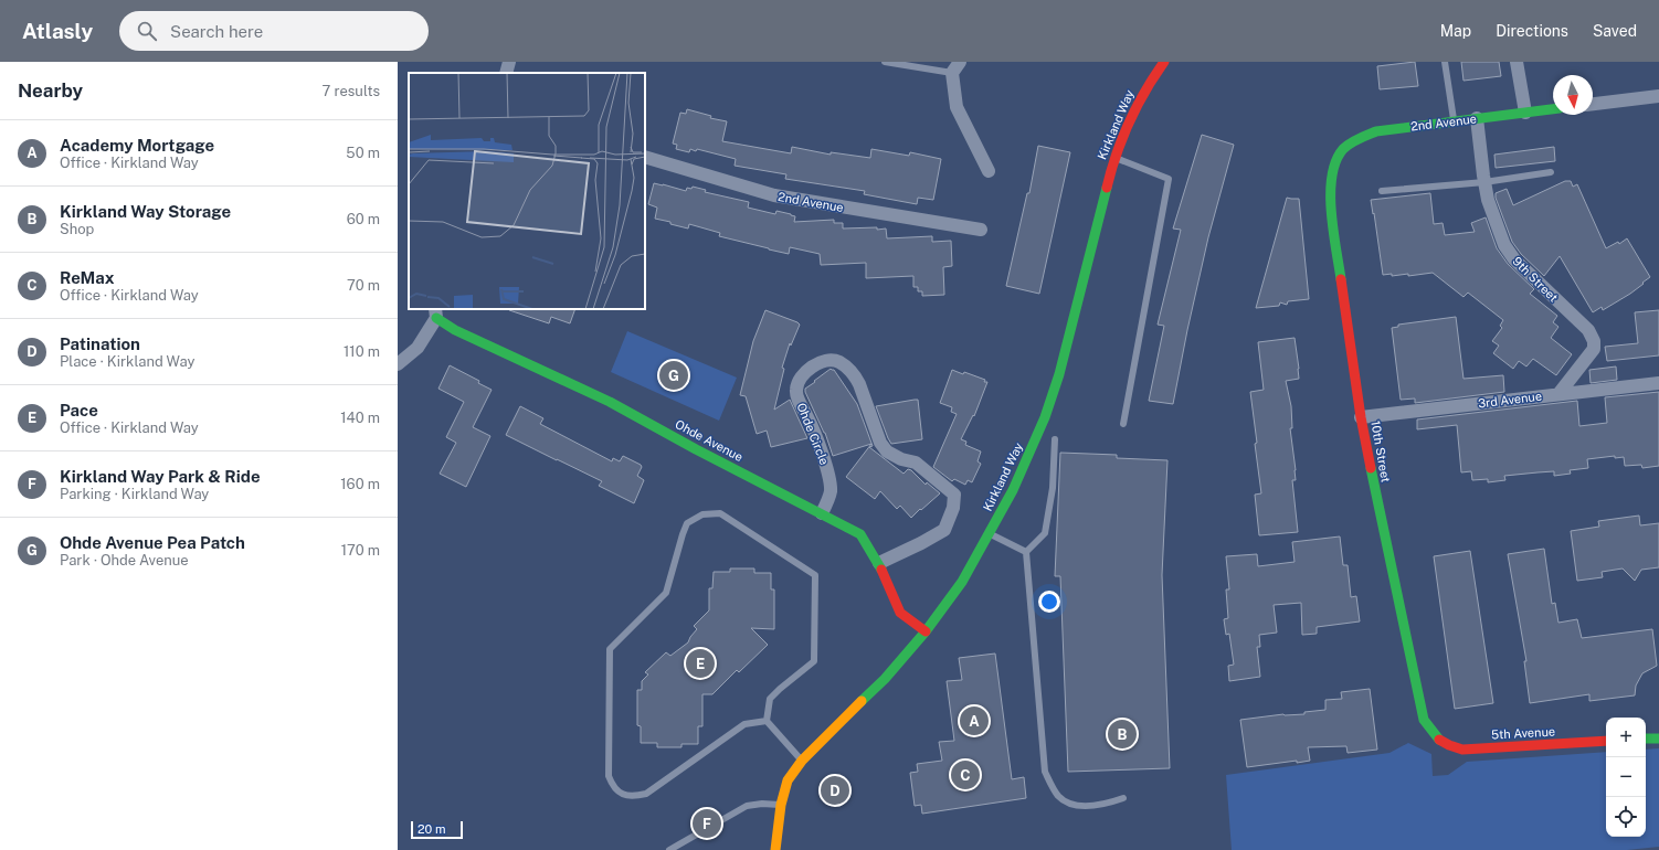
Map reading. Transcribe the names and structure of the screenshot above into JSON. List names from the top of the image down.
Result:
{
  "streets": {
    "street": [
      "2nd Avenue",
      "Kirkland Way",
      "9th Street",
      "3rd Avenue",
      "Ohde Circle",
      "Ohde Avenue",
      "10th Street",
      "5th Avenue"
    ]
  },
  "crossings": [
    ["2nd Avenue", "9th Street"],
    ["2nd Avenue", "10th Street"],
    ["Kirkland Way", "Ohde Avenue"],
    ["9th Street", "3rd Avenue"],
    ["3rd Avenue", "10th Street"],
    ["Ohde Circle", "Ohde Avenue"],
    ["10th Street", "5th Avenue"]
  ],
  "scale_bar": "20 m",
  "north": "bottom",
  "page": {
    "header": "Atlasly",
    "search": "Search here",
    "nav": ["Map", "Directions", "Saved"],
    "heading": ["Nearby", "7 results"],
    "list": [
      {
        "mark": "A",
        "name": "Academy Mortgage",
        "note": "Office · Kirkland Way",
        "value": "50 m"
      },
      {
        "mark": "B",
        "name": "Kirkland Way Storage",
        "note": "Shop",
        "value": "60 m"
      },
      {
        "mark": "C",
        "name": "ReMax",
        "note": "Office · Kirkland Way",
        "value": "70 m"
      },
      {
        "mark": "D",
        "name": "Patination",
        "note": "Place · Kirkland Way",
        "value": "110 m"
      },
      {
        "mark": "E",
        "name": "Pace",
        "note": "Office · Kirkland Way",
        "value": "140 m"
      },
      {
        "mark": "F",
        "name": "Kirkland Way Park & Ride",
        "note": "Parking · Kirkland Way",
        "value": "160 m"
      },
      {
        "mark": "G",
        "name": "Ohde Avenue Pea Patch",
        "note": "Park · Ohde Avenue",
        "value": "170 m"
      }
    ],
    "pins": [
      "G",
      "E",
      "A",
      "B",
      "C",
      "D",
      "F"
    ],
    "map_buttons": ["+", "−"],
    "scale": "20 m"
  }
}
